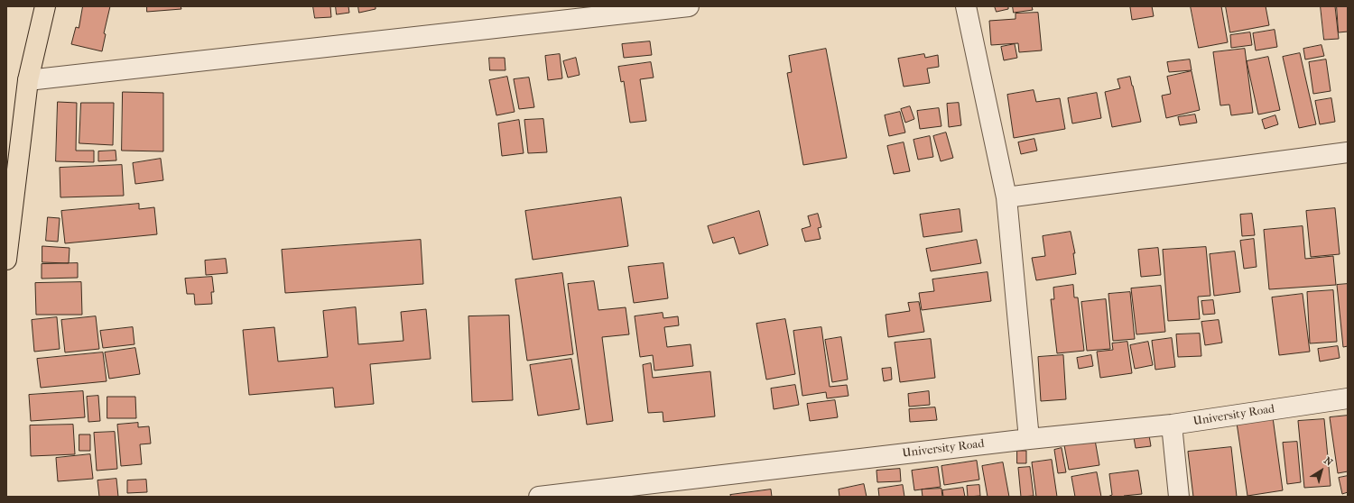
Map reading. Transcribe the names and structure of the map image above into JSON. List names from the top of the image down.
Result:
{
  "streets": {
    "street": ["University Road"]
  },
  "north": "top right"
}
